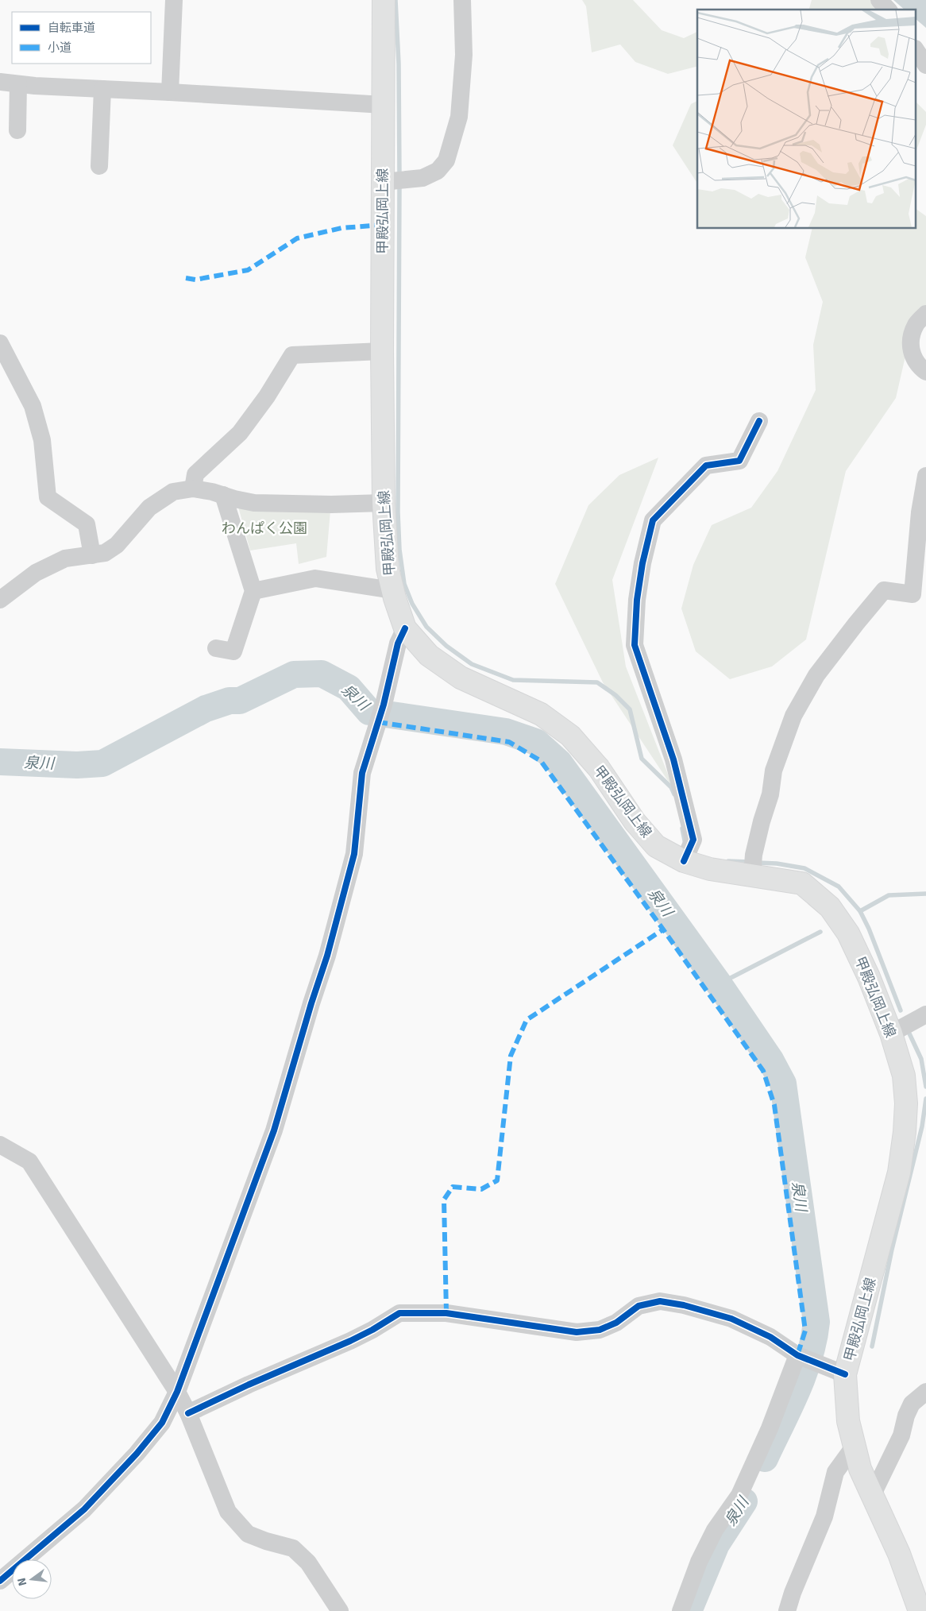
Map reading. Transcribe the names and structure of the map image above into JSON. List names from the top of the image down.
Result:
{
  "streets": {
    "main road": ["甲殿弘岡上線"]
  },
  "water": ["泉川"],
  "parks": ["わんぱく公園"],
  "legend": ["自転車道", "小道"],
  "north": "left"
}
